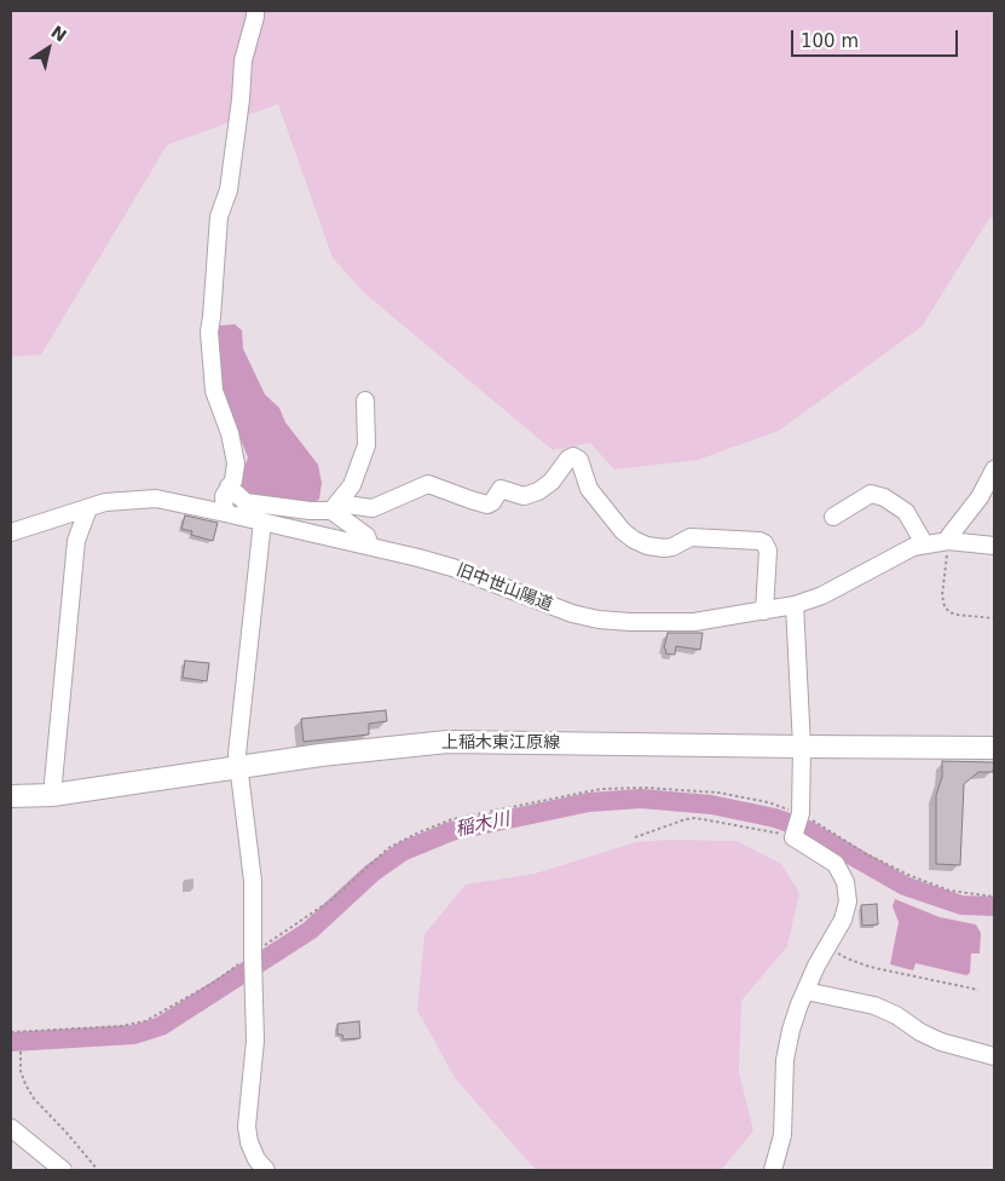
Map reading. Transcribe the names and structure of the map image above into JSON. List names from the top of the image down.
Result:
{
  "streets": {
    "main road": ["上稲木東江原線"],
    "street": ["旧中世山陽道"]
  },
  "water": ["稲木川"],
  "scale_bar": "100 m",
  "north": "top right"
}
